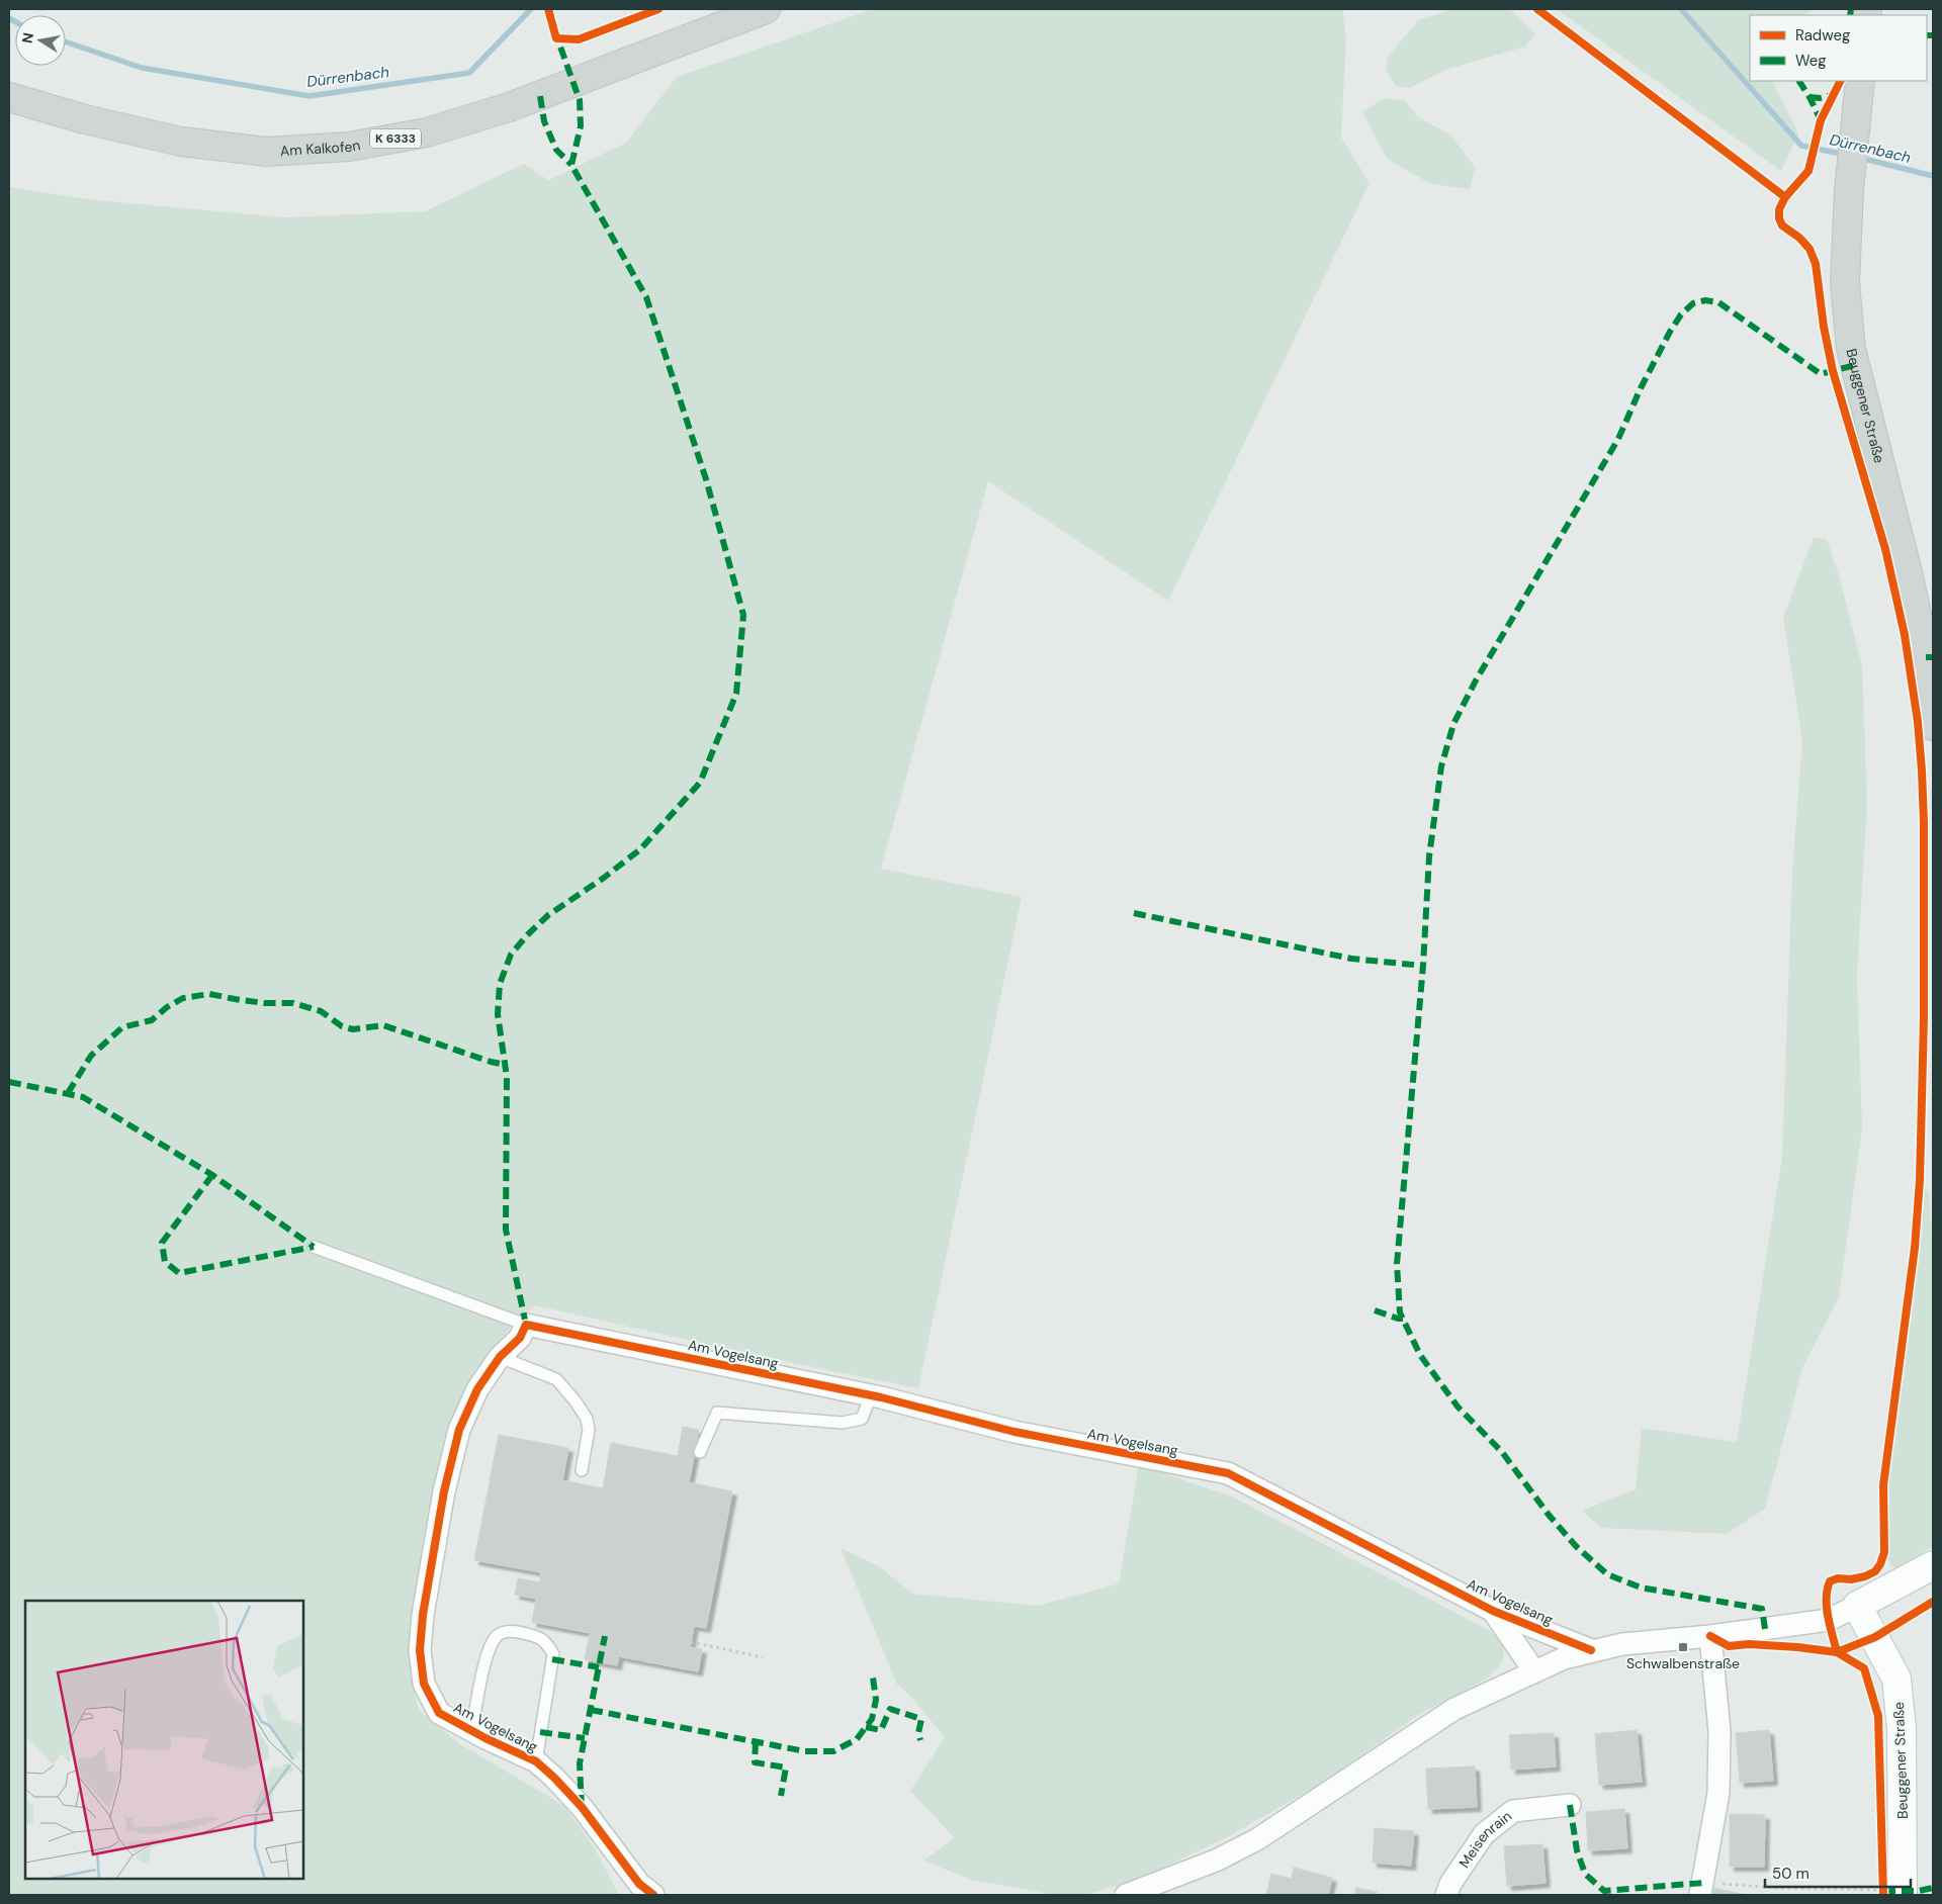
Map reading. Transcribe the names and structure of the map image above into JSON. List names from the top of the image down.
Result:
{
  "streets": {
    "main road": ["K 6333", "Am Kalkofen", "Beuggener Straße"],
    "street": ["Am Vogelsang", "Meisenrain"]
  },
  "water": ["Dürrenbach"],
  "places": {
    "transit": ["Schwalbenstraße"]
  },
  "legend": ["Radweg", "Weg"],
  "scale_bar": "50 m",
  "north": "left"
}
